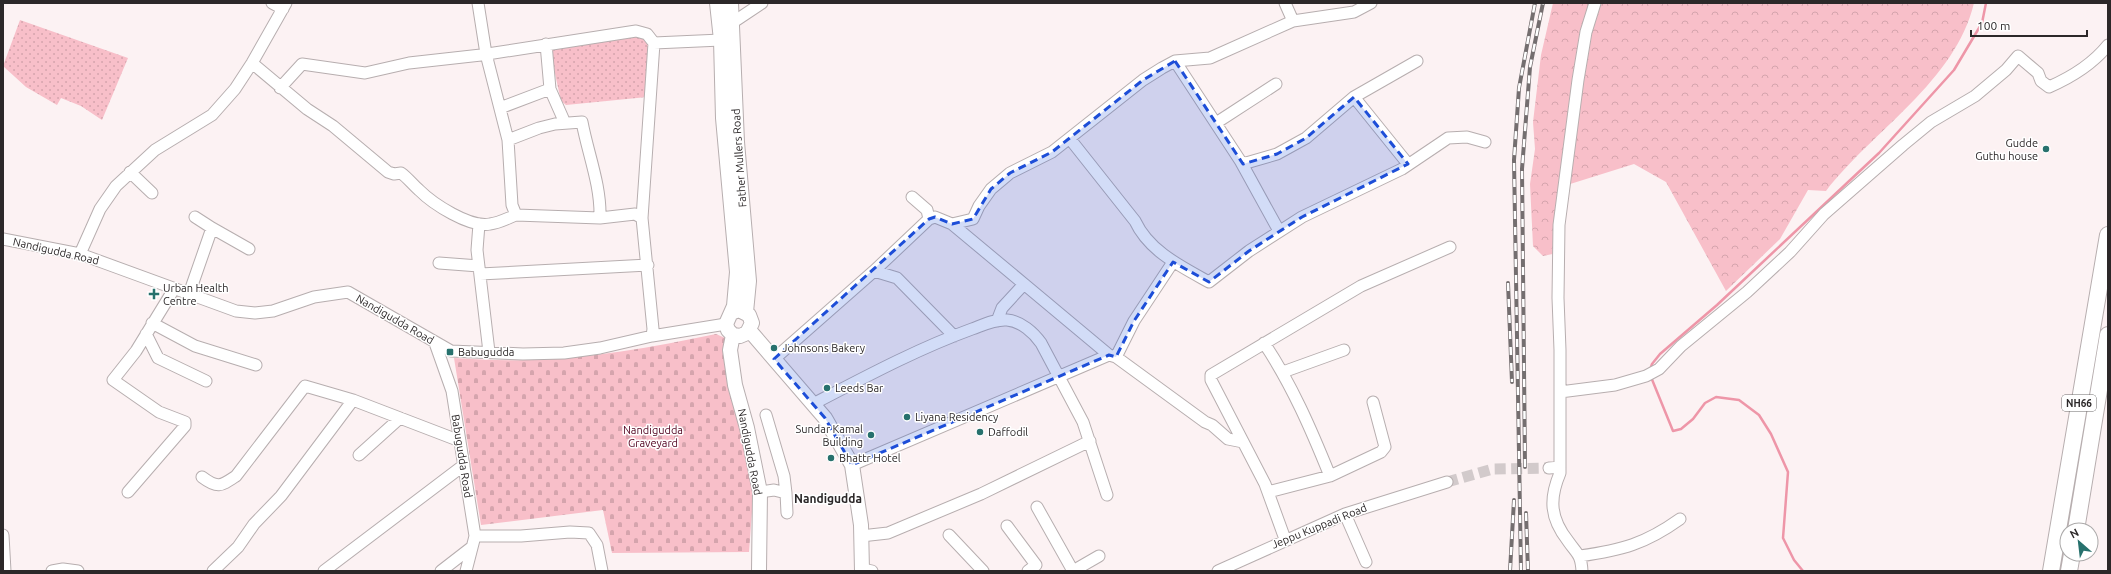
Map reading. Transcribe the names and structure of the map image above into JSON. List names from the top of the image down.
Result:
{
  "streets": {
    "highway": ["NH66"],
    "main road": ["Father Mullers Road", "Nandigudda Road"],
    "street": ["Babugudda Road", "Jeppu Kuppadi Road"]
  },
  "crossings": [
    ["Father Mullers Road", "Nandigudda Road"],
    ["Nandigudda Road", "Babugudda Road"]
  ],
  "districts": ["Nandigudda"],
  "parks": ["Nandigudda Graveyard"],
  "places": {
    "other": [
      "Gudde Guthu house",
      "Johnsons Bakery",
      "Leeds Bar",
      "Liyana Residency",
      "Daffodil",
      "Sundar Kamal Building",
      "Bhattr Hotel"
    ],
    "health": ["Urban Health Centre"],
    "transit": ["Babugudda"]
  },
  "scale_bar": "100 m",
  "north": "top left"
}
